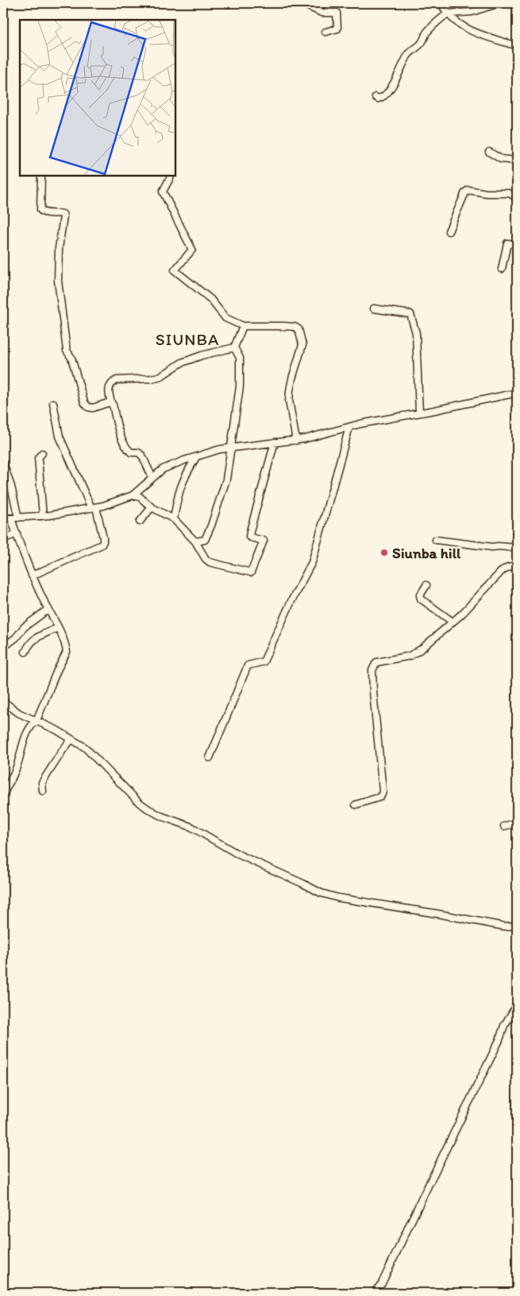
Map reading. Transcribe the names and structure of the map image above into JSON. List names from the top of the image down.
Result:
{
  "districts": ["SIUNBA"],
  "places": ["Siunba hill"]
}
